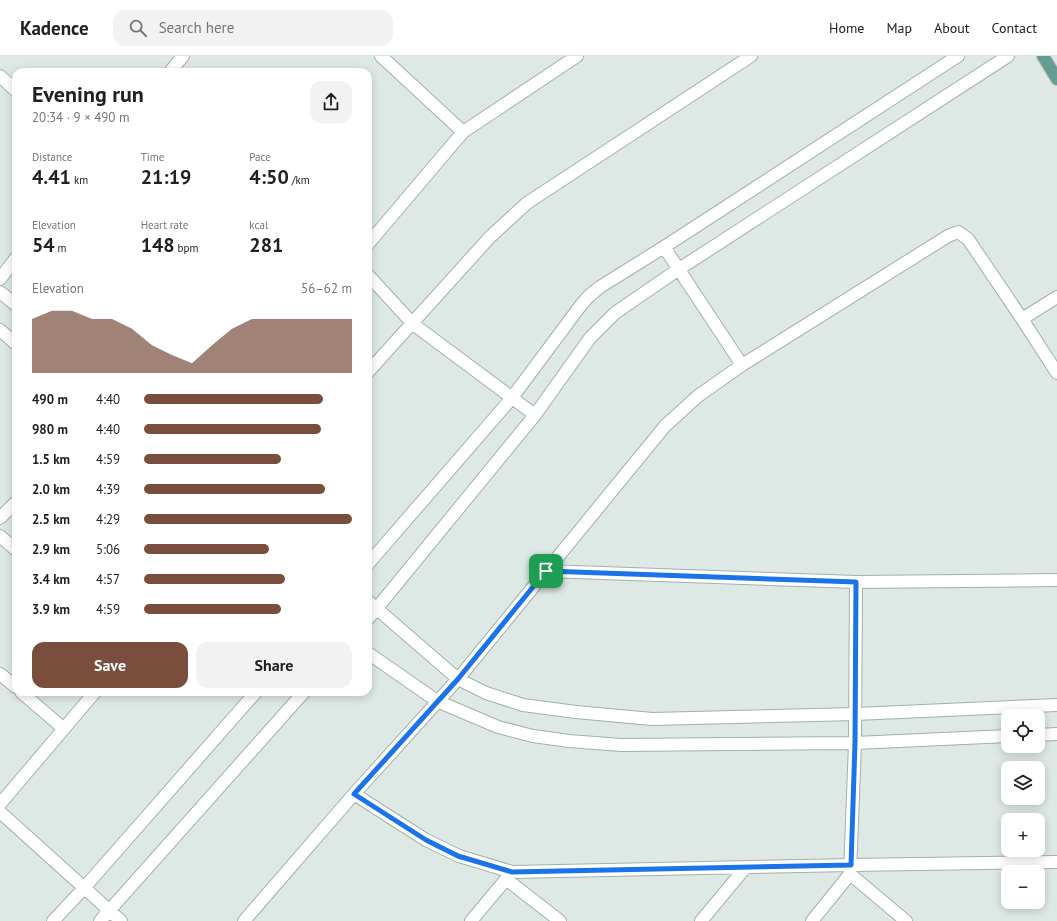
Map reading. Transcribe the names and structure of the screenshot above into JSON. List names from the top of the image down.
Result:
{
  "page": {
    "header": "Kadence",
    "search": "Search here",
    "nav": [
      "Home",
      "Map",
      "About",
      "Contact"
    ],
    "heading": ["Evening run", "20:34 · 9 × 490 m"],
    "stats": [
      ["Distance", "4.41 km"],
      ["Time", "21:19"],
      ["Pace", "4:50 /km"],
      ["Elevation", "54 m"],
      ["Heart rate", "148 bpm"],
      ["kcal", "281"]
    ],
    "chart": ["Elevation", "56–62 m"],
    "list": [
      {
        "name": "490 m",
        "note": "4:40"
      },
      {
        "name": "980 m",
        "note": "4:40"
      },
      {
        "name": "1.5 km",
        "note": "4:59"
      },
      {
        "name": "2.0 km",
        "note": "4:39"
      },
      {
        "name": "2.5 km",
        "note": "4:29"
      },
      {
        "name": "2.9 km",
        "note": "5:06"
      },
      {
        "name": "3.4 km",
        "note": "4:57"
      },
      {
        "name": "3.9 km",
        "note": "4:59"
      }
    ],
    "buttons": ["Save", "Share"],
    "map_buttons": ["+", "−"]
  }
}
